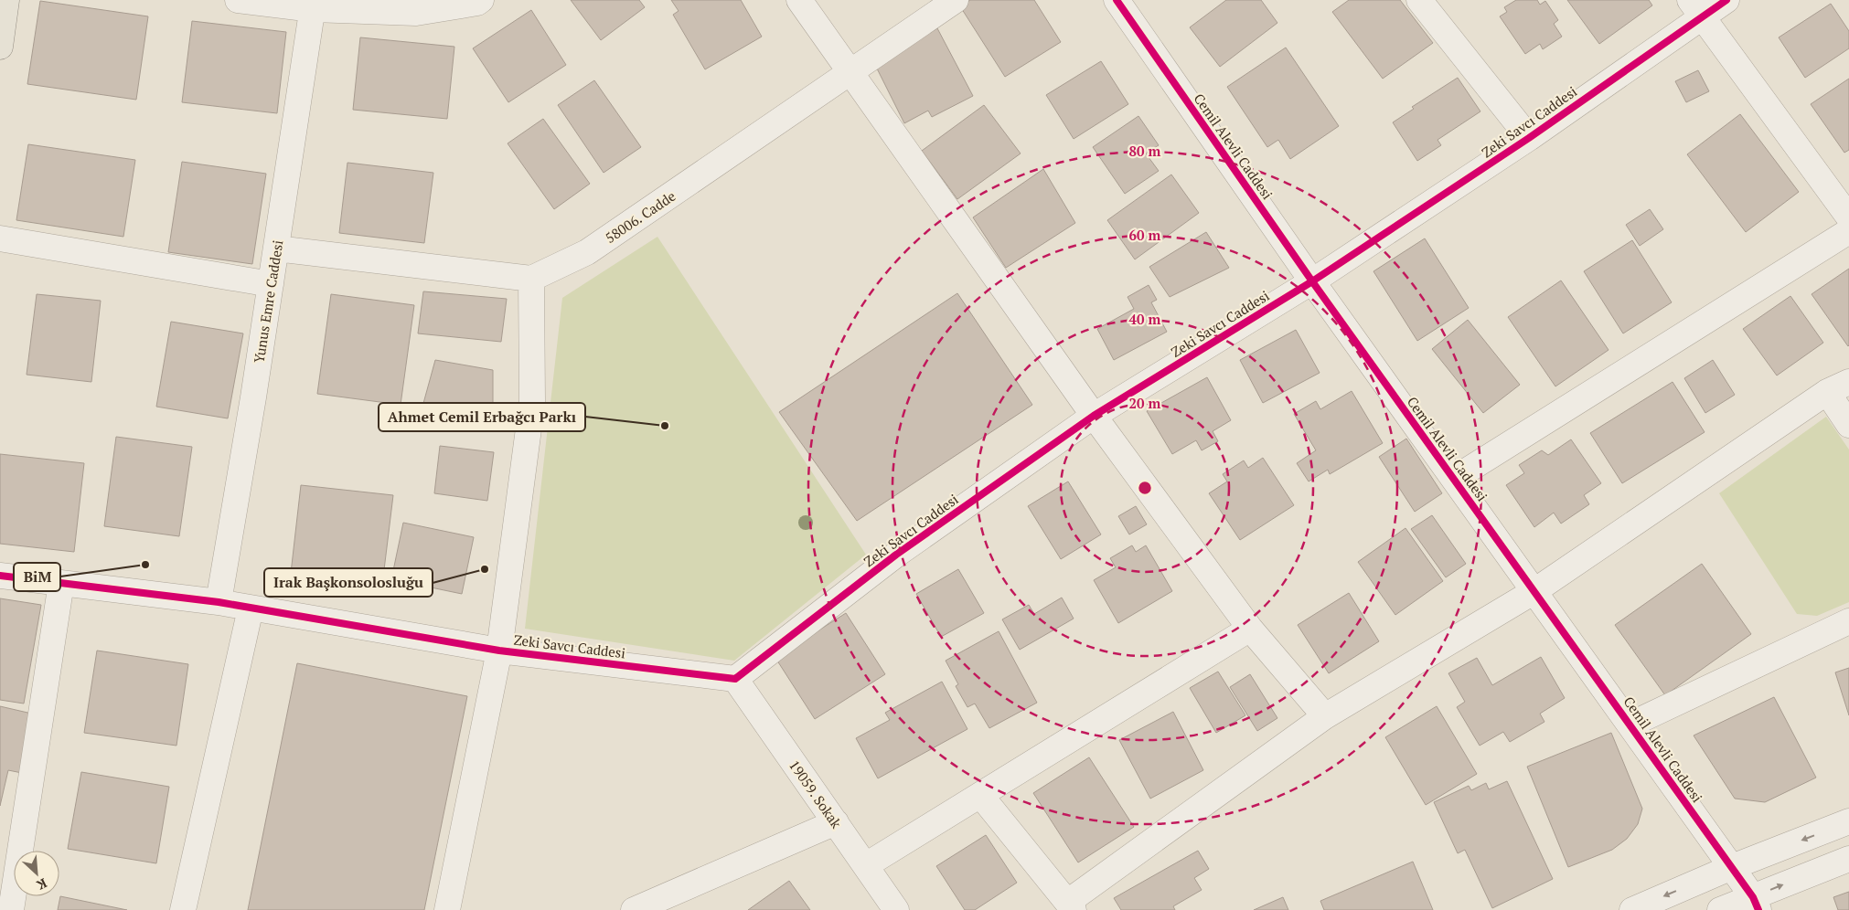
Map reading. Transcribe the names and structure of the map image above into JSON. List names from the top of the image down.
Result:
{
  "streets": {
    "street": [
      "Zeki Savcı Caddesi",
      "Cemil Alevli Caddesi",
      "58006. Cadde",
      "Yunus Emre Caddesi",
      "19059. Sokak"
    ]
  },
  "crossings": [
    ["Zeki Savcı Caddesi", "Cemil Alevli Caddesi"],
    ["Zeki Savcı Caddesi", "Yunus Emre Caddesi"],
    ["Zeki Savcı Caddesi", "19059. Sokak"]
  ],
  "places": ["Ahmet Cemil Erbağcı Parkı", "BiM", "Irak Başkonsolosluğu"],
  "north": "bottom right",
  "rings": [
    "80 m",
    "60 m",
    "40 m",
    "20 m"
  ]
}
